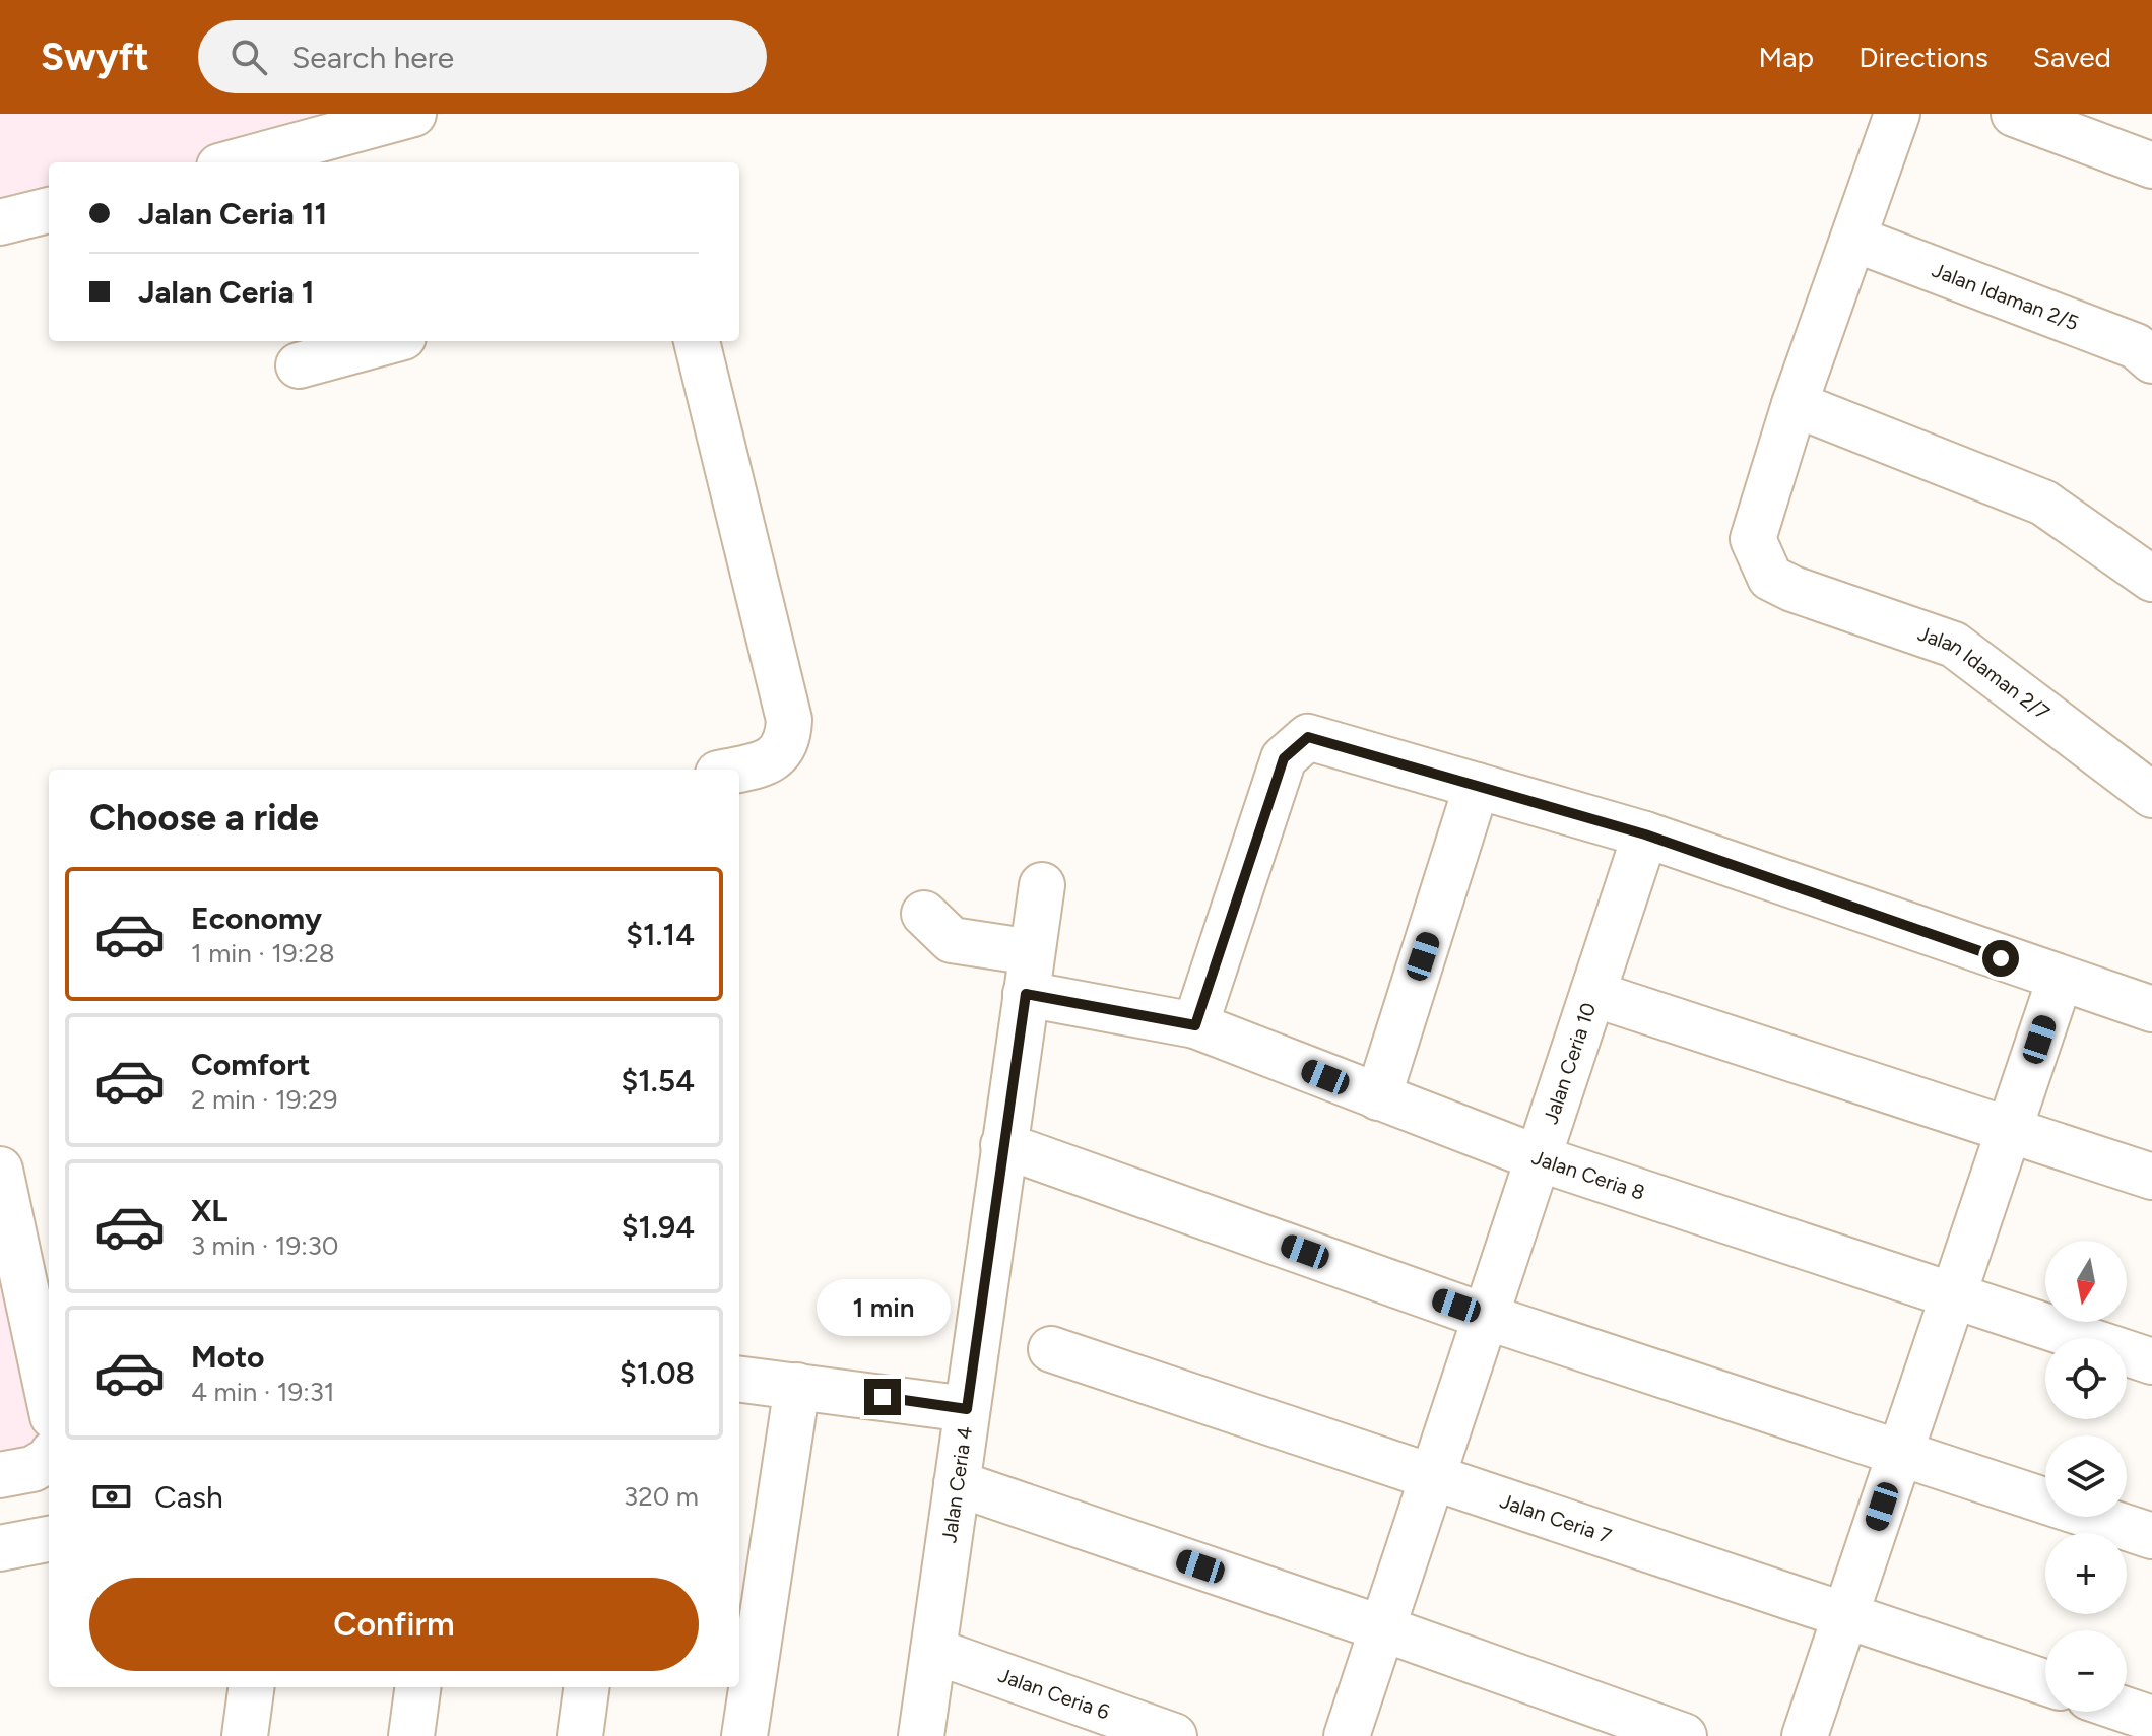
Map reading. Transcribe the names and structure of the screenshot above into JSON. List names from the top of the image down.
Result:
{
  "streets": {
    "street": [
      "Jalan Idaman 2/5",
      "Jalan Idaman 2/7",
      "Jalan Ceria 10",
      "Jalan Ceria 8",
      "Jalan Ceria 4",
      "Jalan Ceria 7",
      "Jalan Ceria 6"
    ]
  },
  "crossings": [
    ["Jalan Ceria 10", "Jalan Ceria 8"],
    ["Jalan Ceria 10", "Jalan Ceria 7"],
    ["Jalan Ceria 8", "Jalan Ceria 4"],
    ["Jalan Ceria 4", "Jalan Ceria 6"]
  ],
  "north": "bottom",
  "page": {
    "header": "Swyft",
    "search": "Search here",
    "nav": ["Map", "Directions", "Saved"],
    "banner": ["Jalan Ceria 11", "Jalan Ceria 1"],
    "heading": "Choose a ride",
    "list": [
      {
        "name": "Economy",
        "note": "1 min · 19:28",
        "value": "$1.14"
      },
      {
        "name": "Comfort",
        "note": "2 min · 19:29",
        "value": "$1.54"
      },
      {
        "name": "XL",
        "note": "3 min · 19:30",
        "value": "$1.94"
      },
      {
        "name": "Moto",
        "note": "4 min · 19:31",
        "value": "$1.08"
      }
    ],
    "map_buttons": ["+", "−"],
    "bubble": "1 min",
    "pay": ["Cash", "320 m"],
    "buttons": "Confirm"
  }
}
